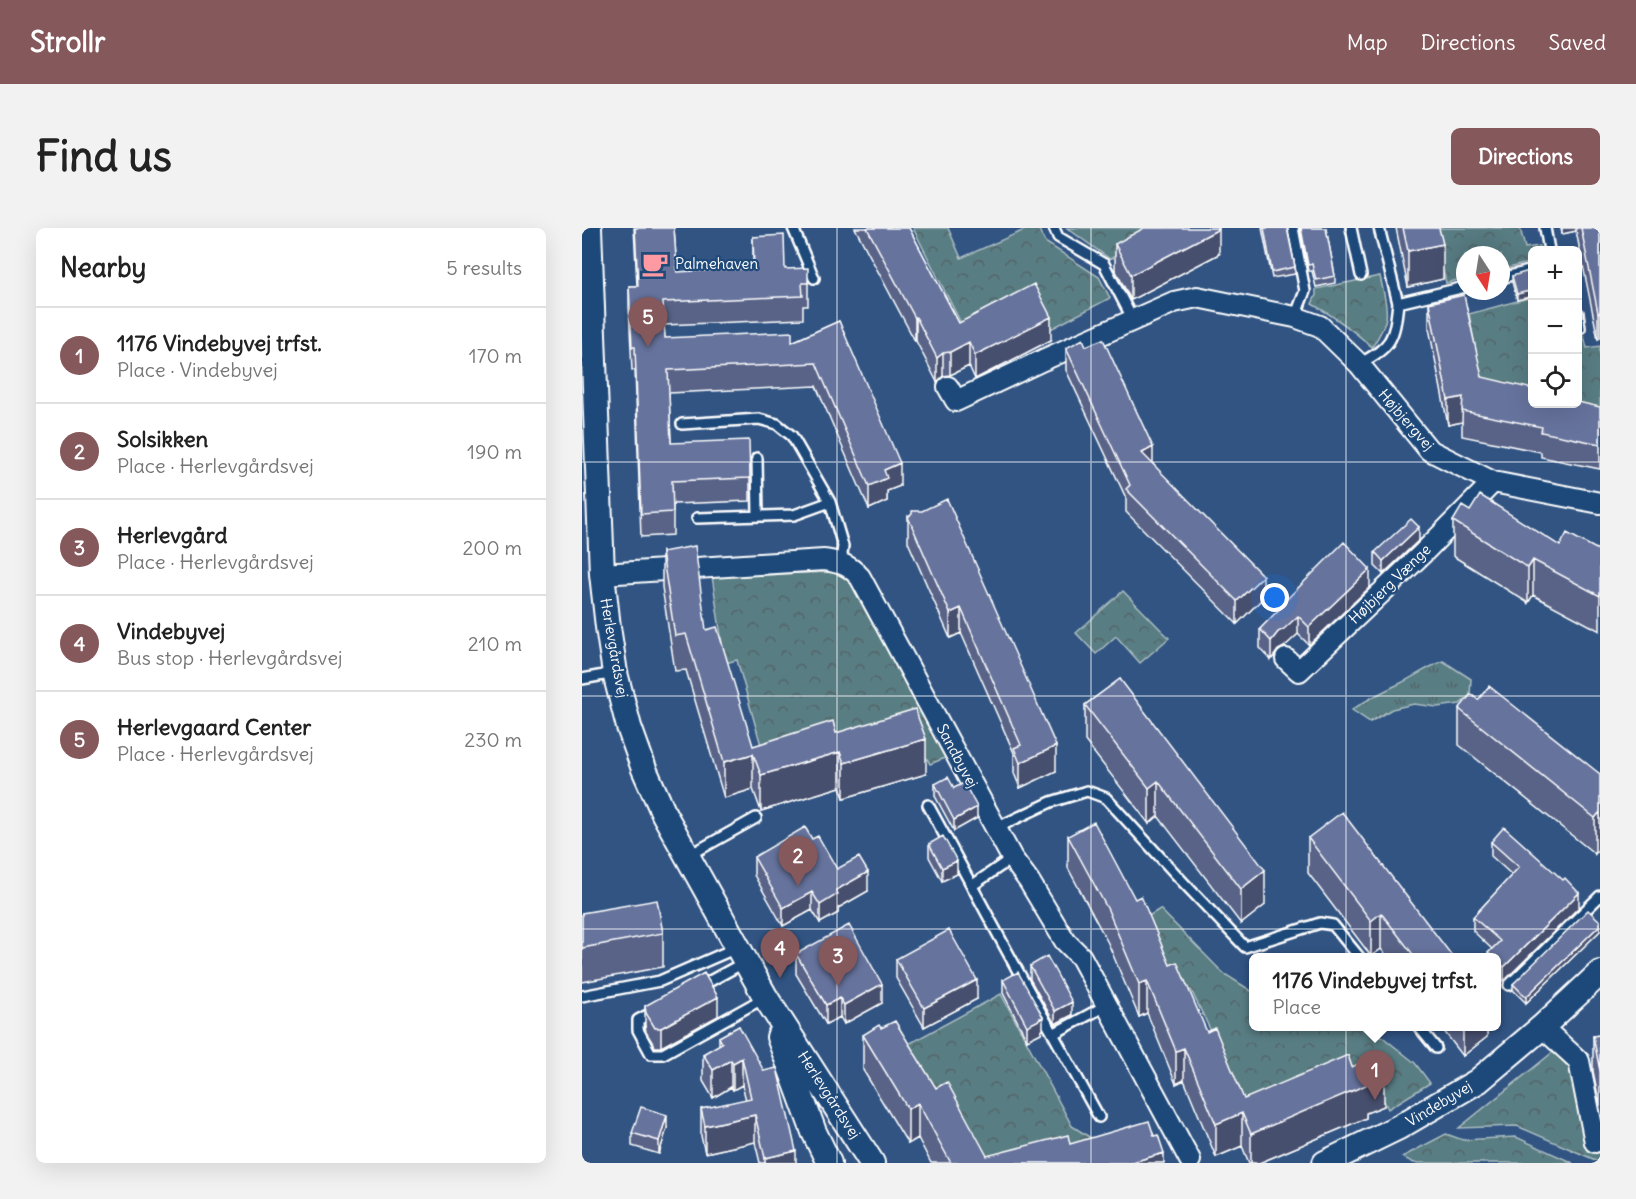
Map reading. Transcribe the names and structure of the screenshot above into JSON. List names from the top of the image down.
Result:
{
  "streets": {
    "street": [
      "Højbjergvej",
      "Højbjerg Vænge",
      "Herlevgårdsvej",
      "Sandbyvej",
      "Vindebyvej"
    ]
  },
  "crossings": [
    ["Højbjergvej", "Højbjerg Vænge"]
  ],
  "places": {
    "cafe": ["Palmehaven"]
  },
  "north": "bottom",
  "page": {
    "header": "Strollr",
    "nav": ["Map", "Directions", "Saved"],
    "buttons": "Directions",
    "title": "Find us",
    "heading": ["Nearby", "5 results"],
    "map_buttons": ["+", "−"],
    "pins": [
      "5",
      "2",
      "4",
      "3",
      "1"
    ],
    "list": [
      {
        "mark": "1",
        "name": "1176 Vindebyvej trfst.",
        "note": "Place · Vindebyvej",
        "value": "170 m"
      },
      {
        "mark": "2",
        "name": "Solsikken",
        "note": "Place · Herlevgårdsvej",
        "value": "190 m"
      },
      {
        "mark": "3",
        "name": "Herlevgård",
        "note": "Place · Herlevgårdsvej",
        "value": "200 m"
      },
      {
        "mark": "4",
        "name": "Vindebyvej",
        "note": "Bus stop · Herlevgårdsvej",
        "value": "210 m"
      },
      {
        "mark": "5",
        "name": "Herlevgaard Center",
        "note": "Place · Herlevgårdsvej",
        "value": "230 m"
      }
    ],
    "popup": ["1176 Vindebyvej trfst.", "Place"]
  }
}
